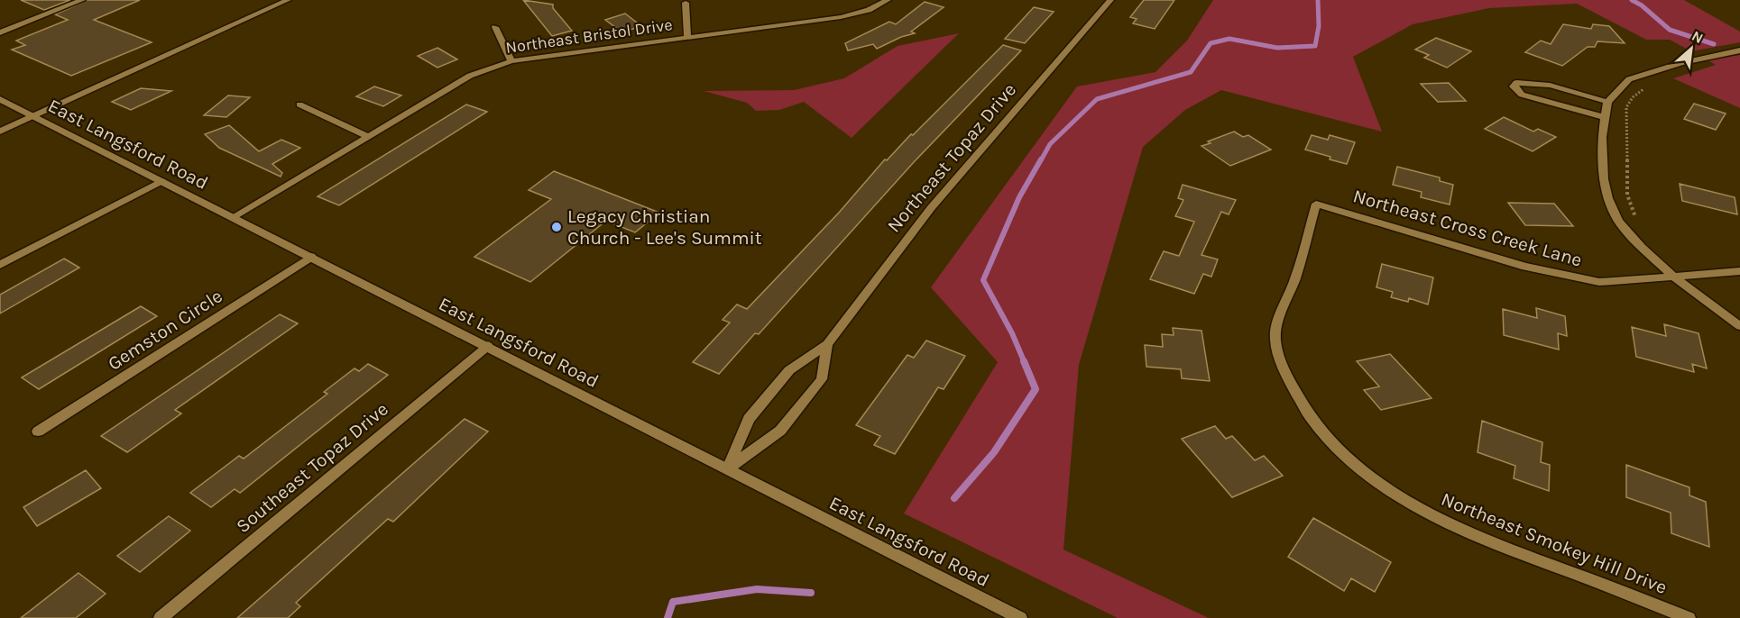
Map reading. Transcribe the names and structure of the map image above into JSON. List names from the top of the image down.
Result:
{
  "streets": {
    "street": [
      "Northeast Bristol Drive",
      "East Langsford Road",
      "Northeast Topaz Drive",
      "Northeast Cross Creek Lane",
      "Gemston Circle",
      "Southeast Topaz Drive",
      "Northeast Smokey Hill Drive"
    ]
  },
  "crossings": [
    ["Northeast Bristol Drive", "East Langsford Road"],
    ["East Langsford Road", "Northeast Topaz Drive"],
    ["East Langsford Road", "Gemston Circle"],
    ["East Langsford Road", "Southeast Topaz Drive"],
    ["Northeast Cross Creek Lane", "Northeast Smokey Hill Drive"]
  ],
  "places": ["Legacy Christian Church - Lee's Summit"],
  "north": "top right"
}
